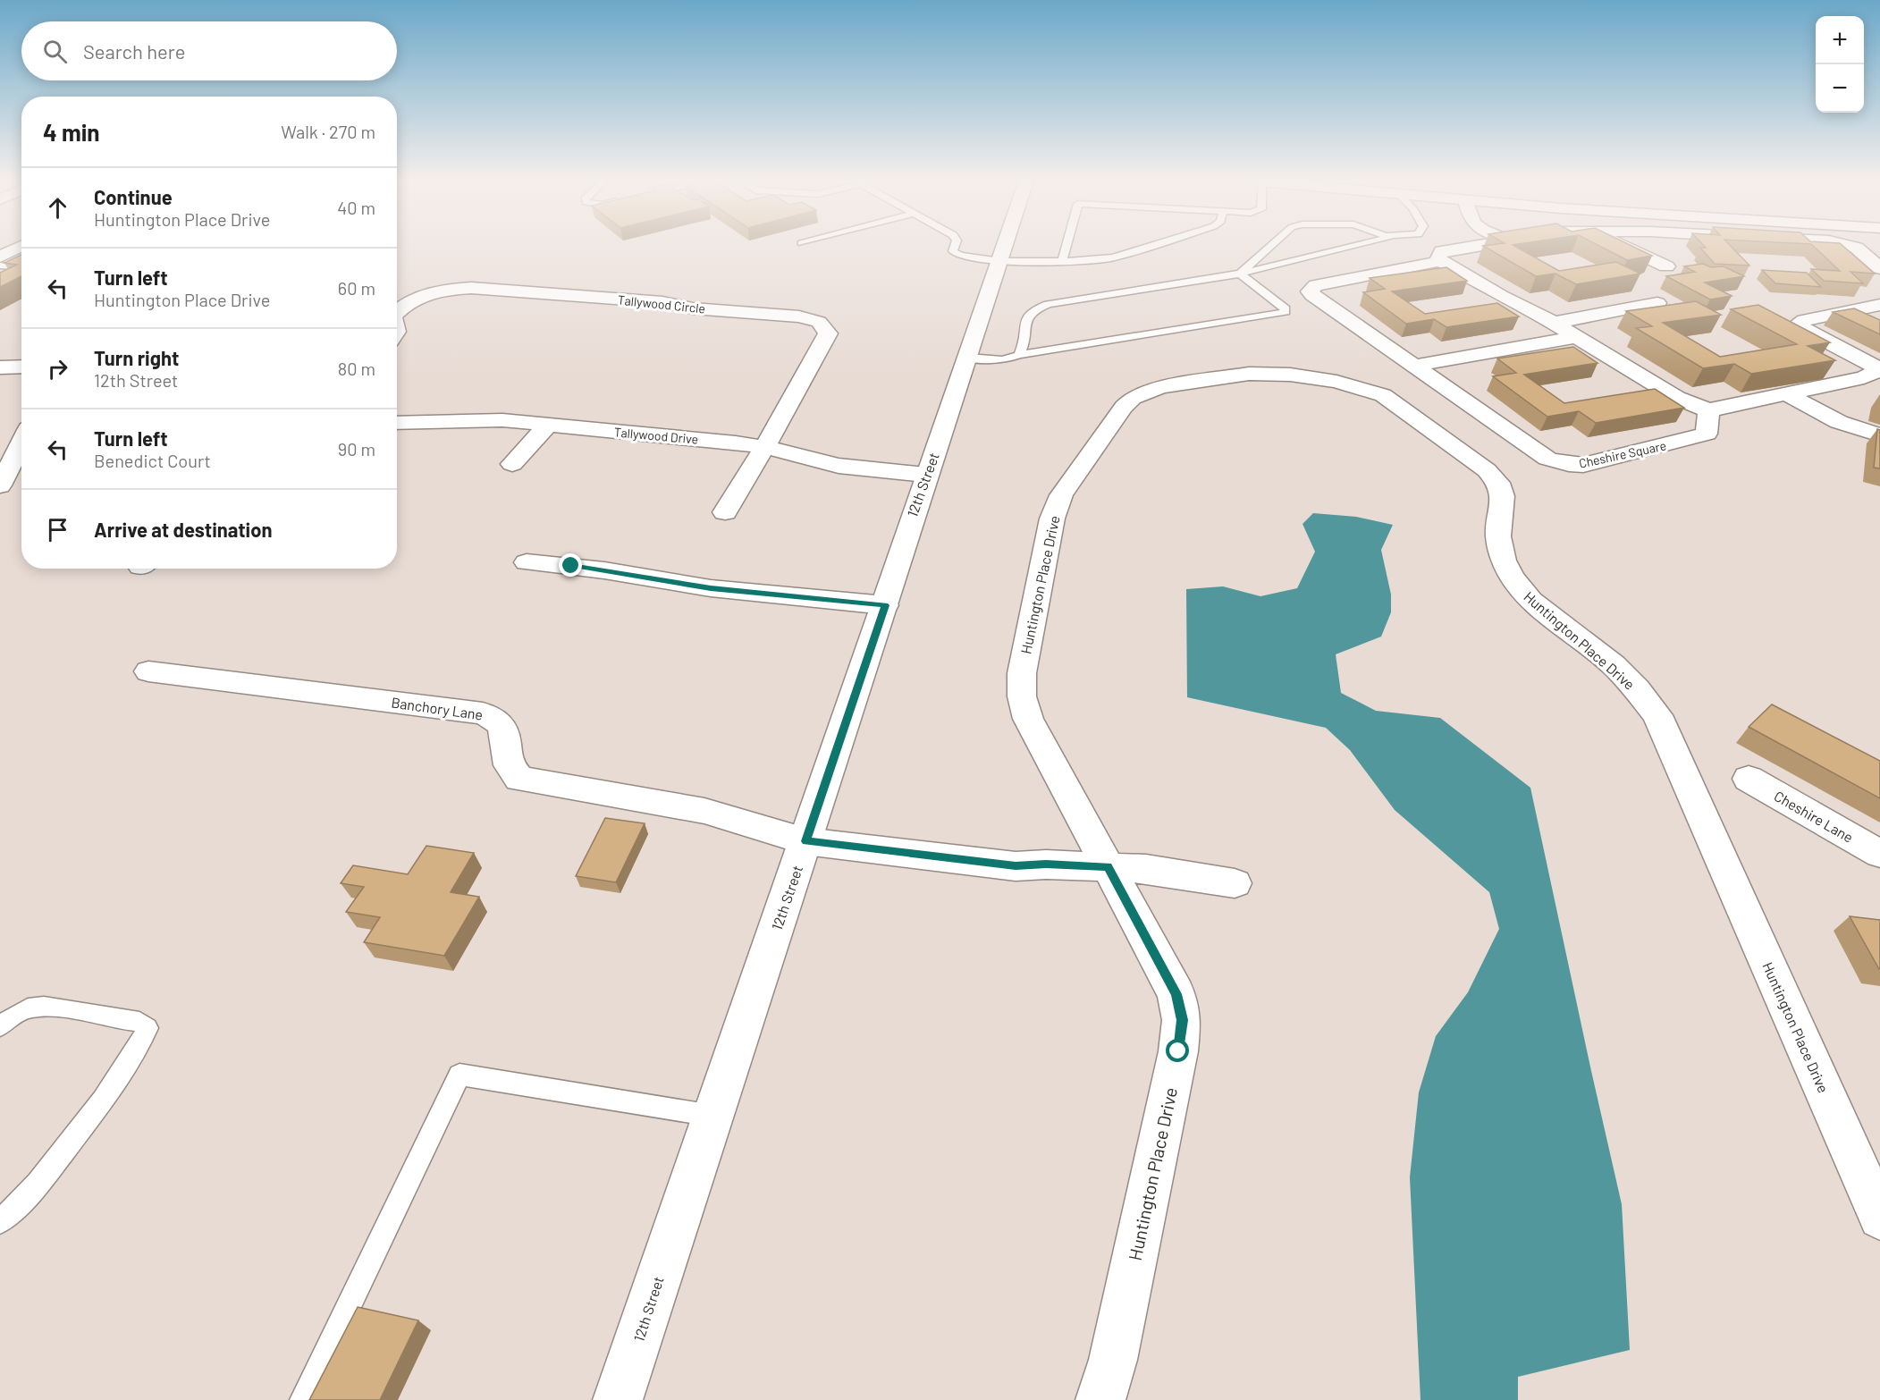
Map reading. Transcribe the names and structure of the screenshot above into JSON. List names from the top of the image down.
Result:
{
  "streets": {
    "street": [
      "Tallywood Circle",
      "Tallywood Drive",
      "Cheshire Square",
      "12th Street",
      "Huntington Place Drive",
      "Banchory Lane",
      "Cheshire Lane"
    ]
  },
  "crossings": [
    ["Tallywood Circle", "Tallywood Drive"],
    ["Tallywood Drive", "12th Street"],
    ["12th Street", "Banchory Lane"]
  ],
  "page": {
    "map_buttons": ["+", "−"],
    "search": "Search here",
    "heading": ["4 min", "Walk · 270 m"],
    "list": [
      ["Continue", "Huntington Place Drive", "40 m"],
      ["Turn left", "Huntington Place Drive", "60 m"],
      ["Turn right", "12th Street", "80 m"],
      ["Turn left", "Benedict Court", "90 m"],
      "Arrive at destination"
    ]
  }
}
